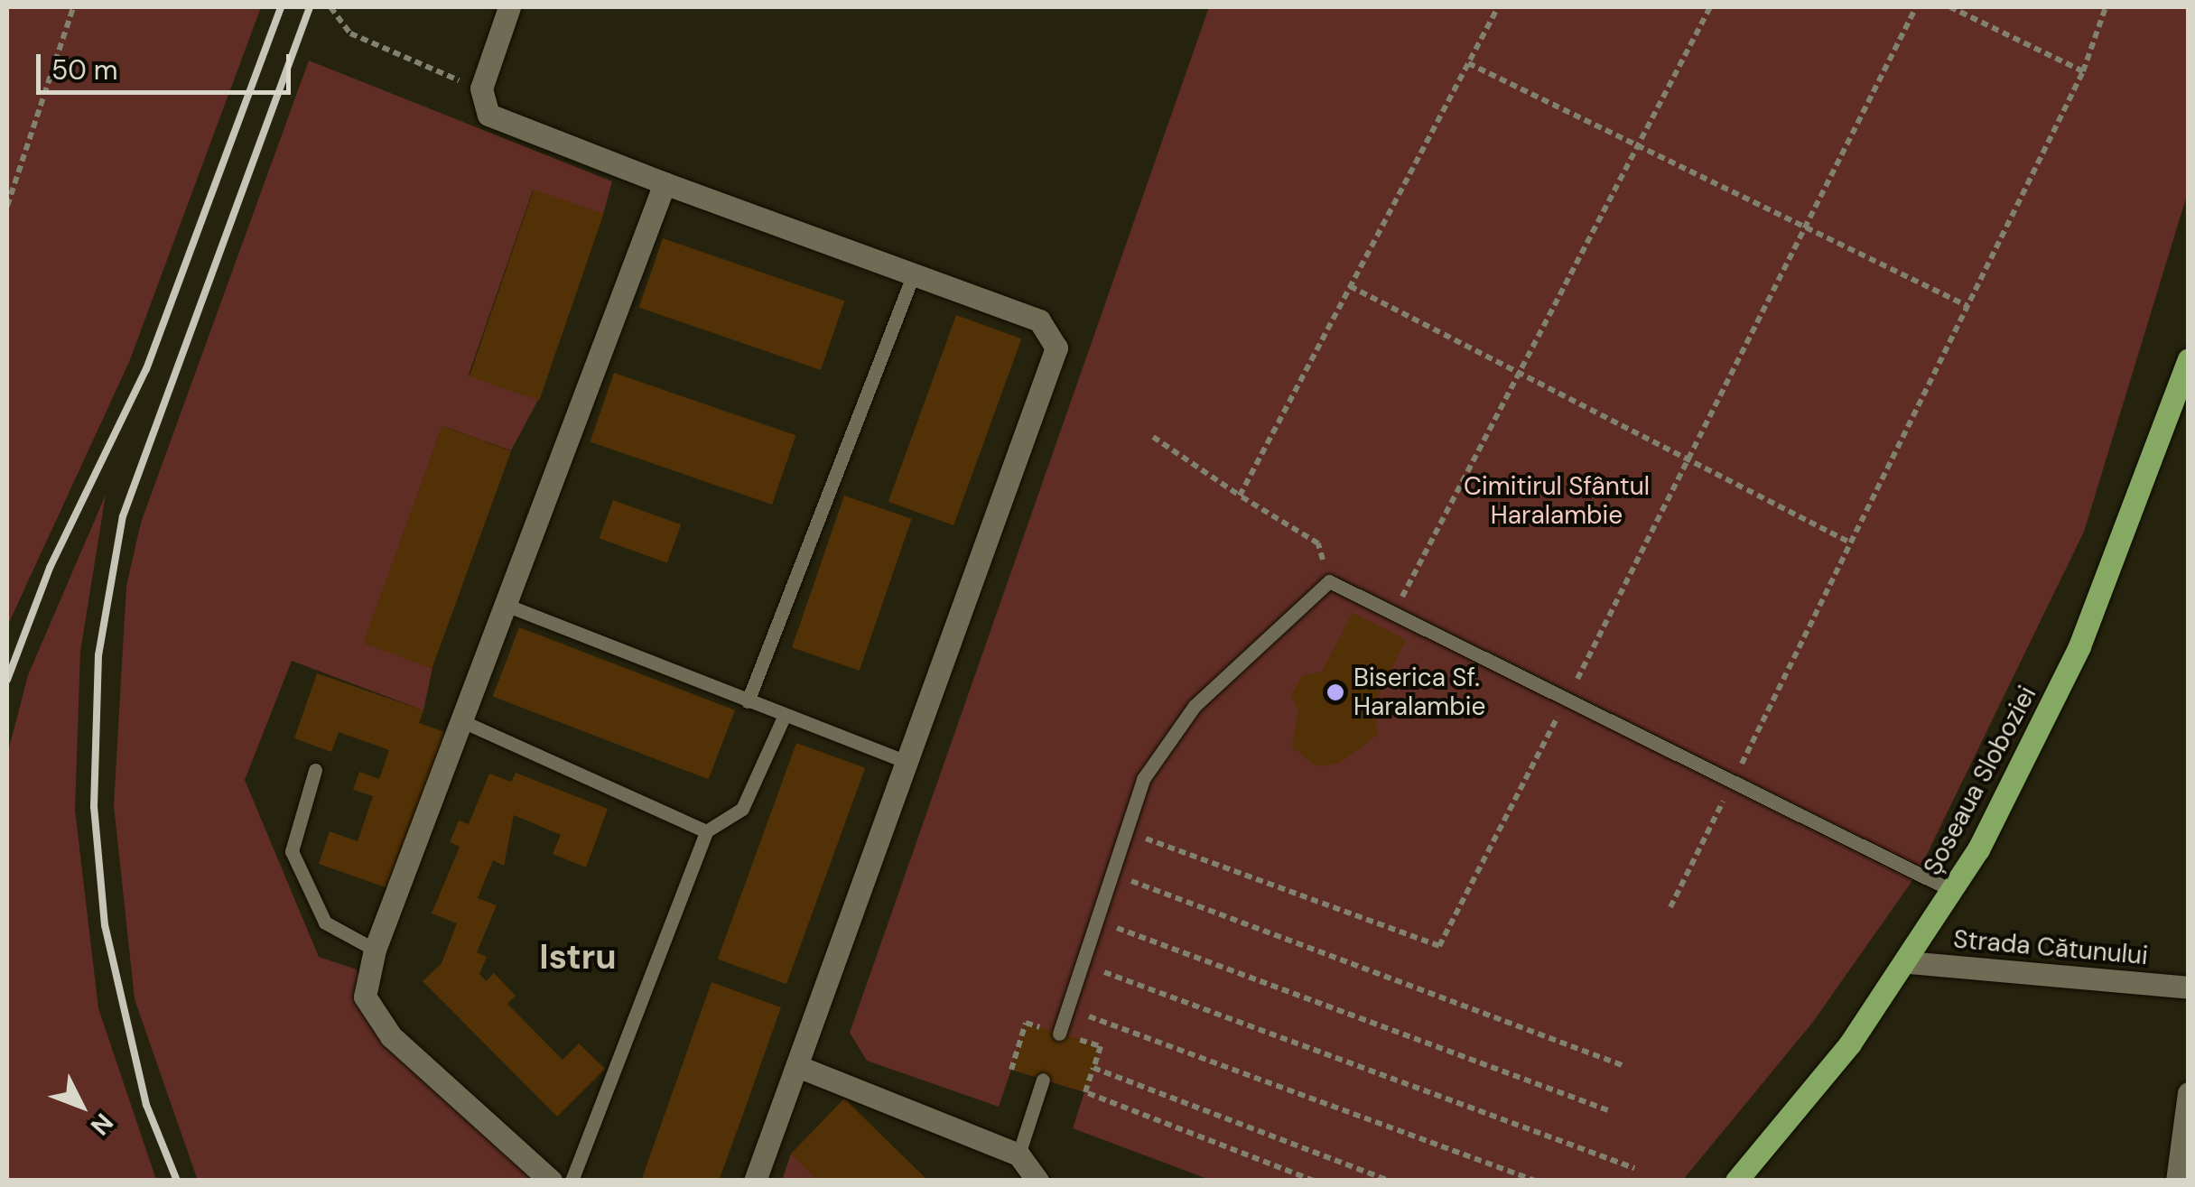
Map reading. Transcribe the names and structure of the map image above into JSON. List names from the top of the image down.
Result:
{
  "streets": {
    "main road": ["Șoseaua Sloboziei"],
    "street": ["Strada Cătunului"]
  },
  "crossings": [
    ["Șoseaua Sloboziei", "Strada Cătunului"]
  ],
  "districts": ["Istru"],
  "parks": ["Cimitirul Sfântul Haralambie"],
  "places": ["Biserica Sf. Haralambie"],
  "scale_bar": "50 m",
  "north": "bottom right"
}
